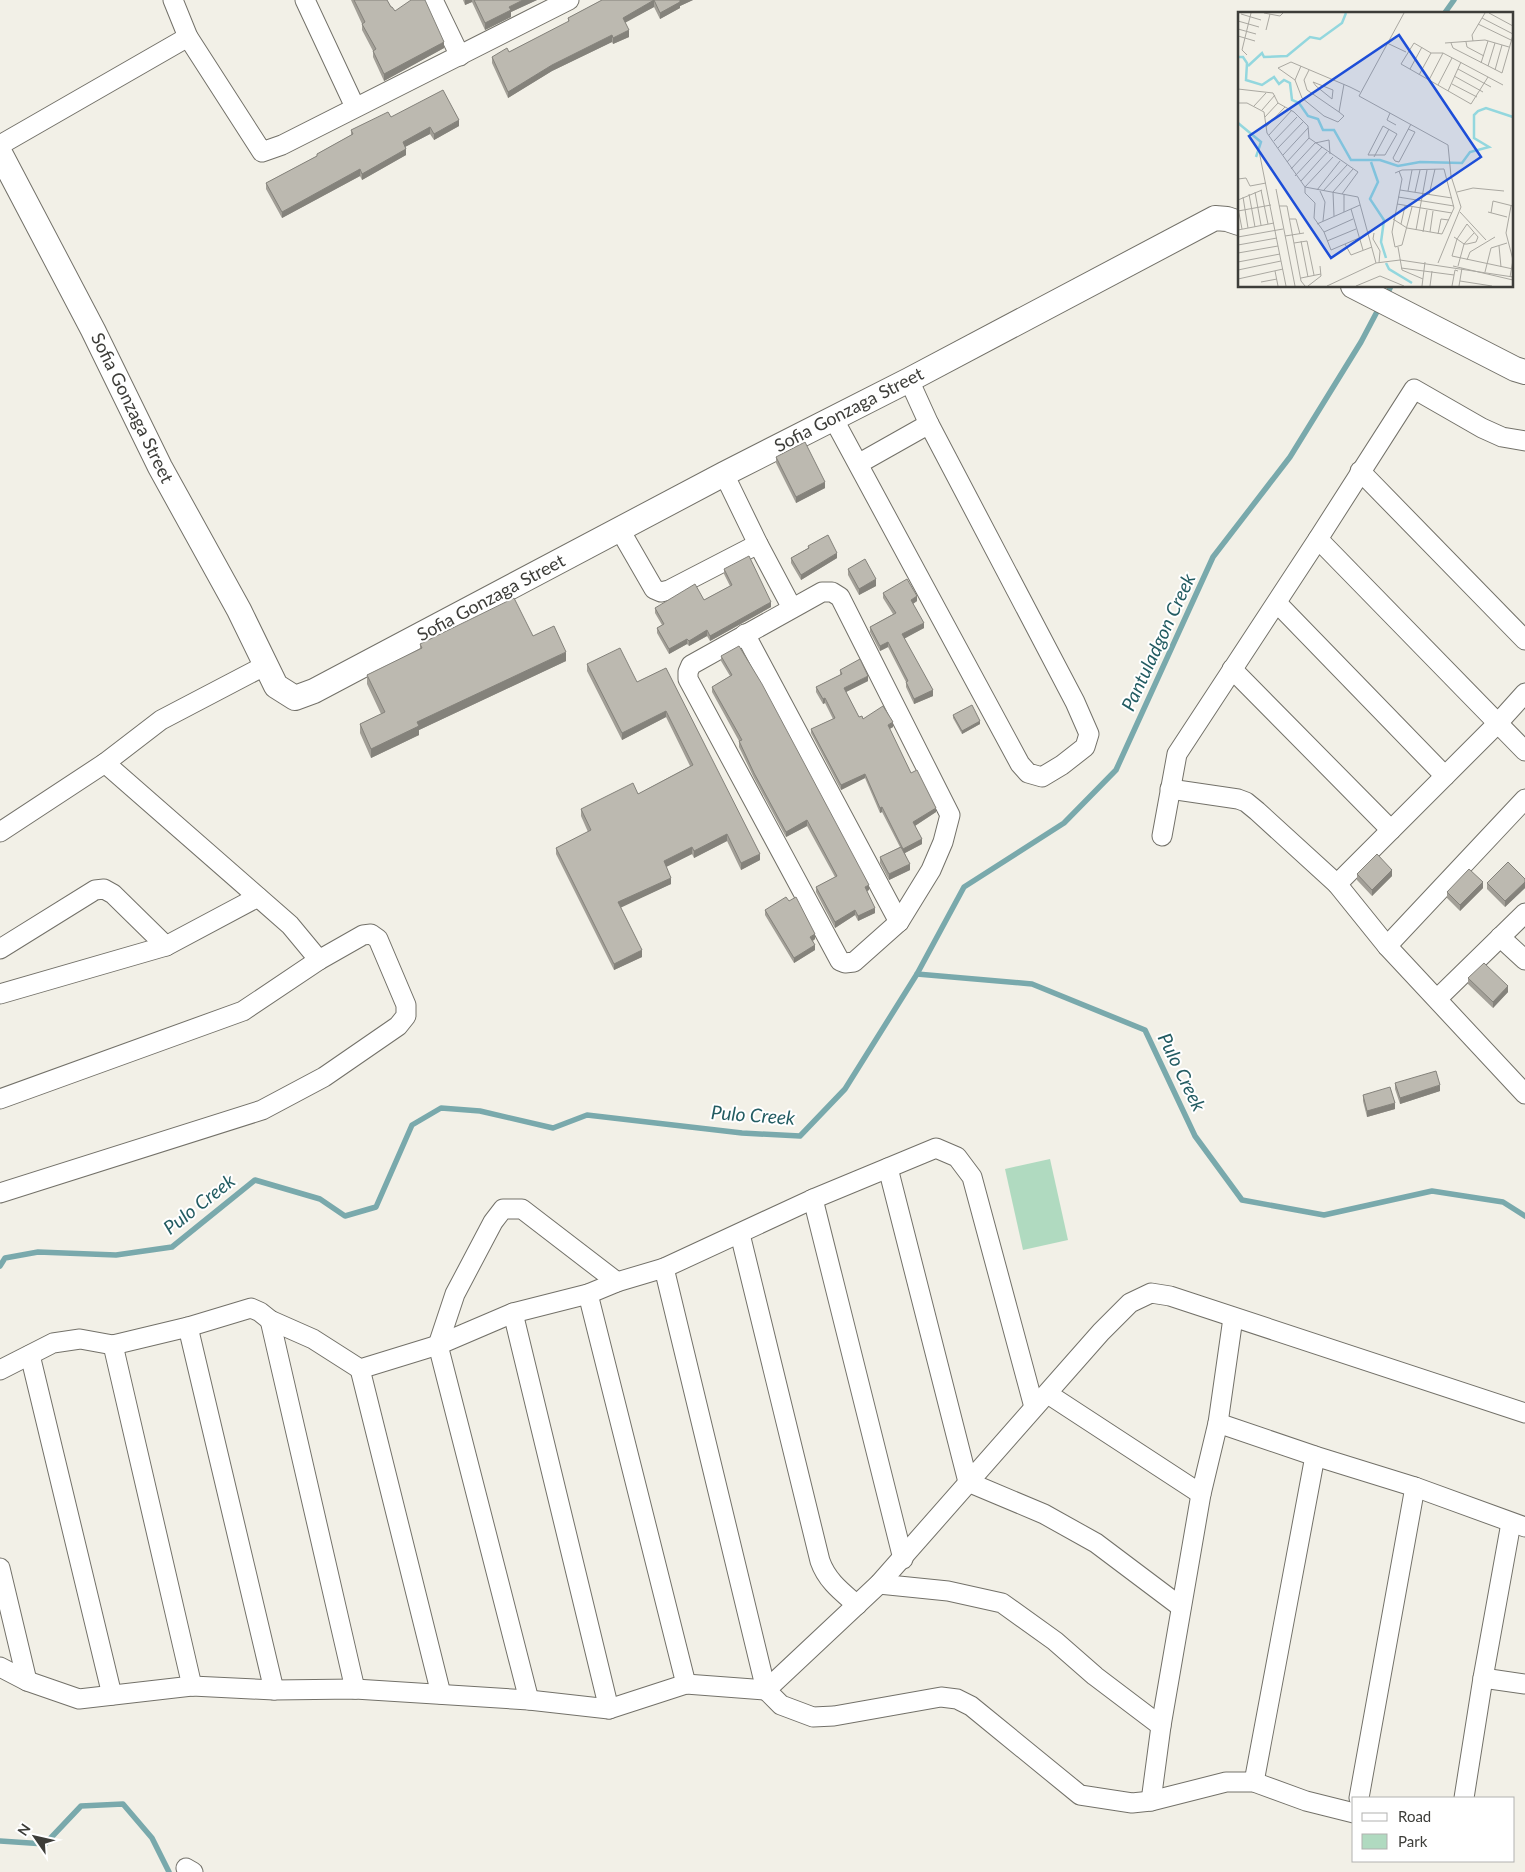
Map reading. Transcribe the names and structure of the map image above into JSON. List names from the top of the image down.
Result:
{
  "streets": {
    "street": ["Sofia Gonzaga Street"]
  },
  "water": ["Pantuladgon Creek", "Pulo Creek"],
  "legend": ["Road", "Park"],
  "north": "top left"
}
